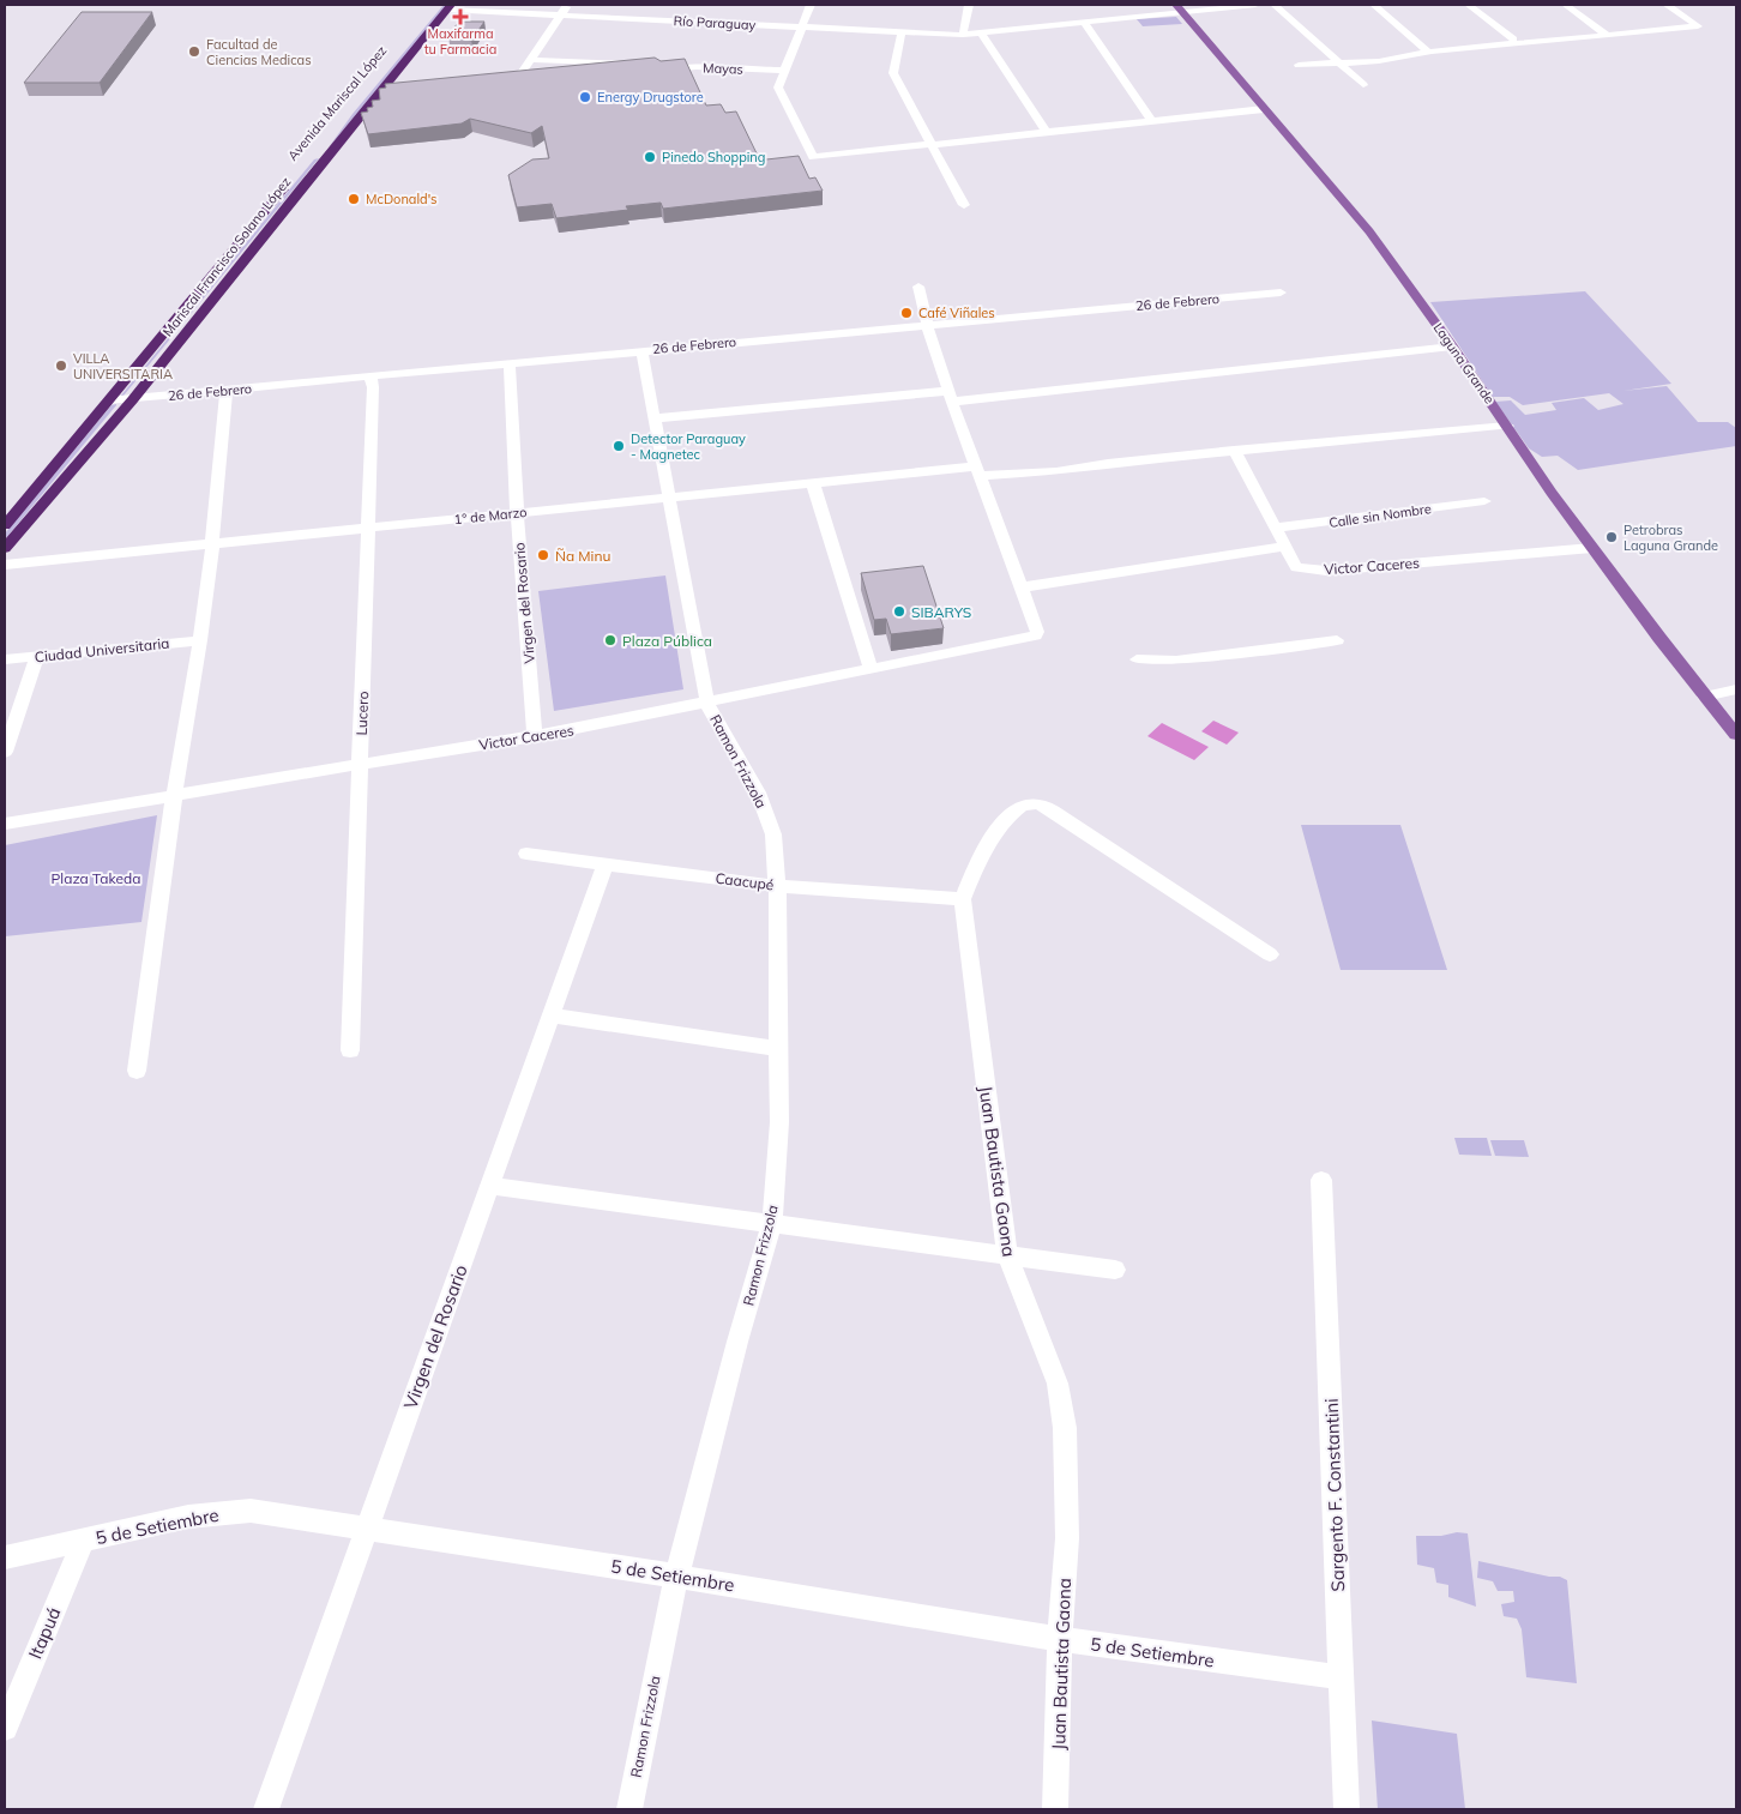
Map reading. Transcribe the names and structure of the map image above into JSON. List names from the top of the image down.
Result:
{
  "streets": {
    "highway": ["Avenida Mariscal López", "Mariscal Francisco Solano López"],
    "main road": ["Laguna Grande"],
    "street": [
      "Río Paraguay",
      "Mayas",
      "26 de Febrero",
      "1° de Marzo",
      "Calle sin Nombre",
      "Victor Caceres",
      "Virgen del Rosario",
      "Ciudad Universitaria",
      "Lucero",
      "Ramon Frizzola",
      "Caacupé",
      "Juan Bautista Gaona",
      "Sargento F. Constantini",
      "5 de Setiembre",
      "Itapuá"
    ]
  },
  "crossings": [
    ["Río Paraguay", "Avenida Mariscal López"],
    ["Río Paraguay", "Mariscal Francisco Solano López"],
    ["Río Paraguay", "Laguna Grande"],
    ["Avenida Mariscal López", "Mariscal Francisco Solano López"],
    ["Avenida Mariscal López", "26 de Febrero"],
    ["Mariscal Francisco Solano López", "26 de Febrero"],
    ["26 de Febrero", "Virgen del Rosario"],
    ["26 de Febrero", "Lucero"],
    ["26 de Febrero", "Ramon Frizzola"],
    ["Laguna Grande", "1° de Marzo"],
    ["Laguna Grande", "Victor Caceres"],
    ["1° de Marzo", "Virgen del Rosario"],
    ["1° de Marzo", "Lucero"],
    ["1° de Marzo", "Ramon Frizzola"],
    ["Victor Caceres", "Virgen del Rosario"],
    ["Victor Caceres", "Lucero"],
    ["Victor Caceres", "Ramon Frizzola"],
    ["Virgen del Rosario", "Caacupé"],
    ["Virgen del Rosario", "5 de Setiembre"],
    ["Ramon Frizzola", "Caacupé"],
    ["Ramon Frizzola", "5 de Setiembre"],
    ["Caacupé", "Juan Bautista Gaona"],
    ["Juan Bautista Gaona", "5 de Setiembre"],
    ["Sargento F. Constantini", "5 de Setiembre"],
    ["5 de Setiembre", "Itapuá"]
  ],
  "parks": ["Plaza Takeda"],
  "places": {
    "health": ["Maxifarma tu Farmacia"],
    "other": [
      "Facultad de Ciencias Medicas",
      "Energy Drugstore",
      "Pinedo Shopping",
      "McDonald's",
      "Café Viñales",
      "VILLA UNIVERSITARIA",
      "Detector Paraguay - Magnetec",
      "Petrobras Laguna Grande",
      "Ña Minu",
      "SIBARYS",
      "Plaza Pública"
    ]
  }
}
